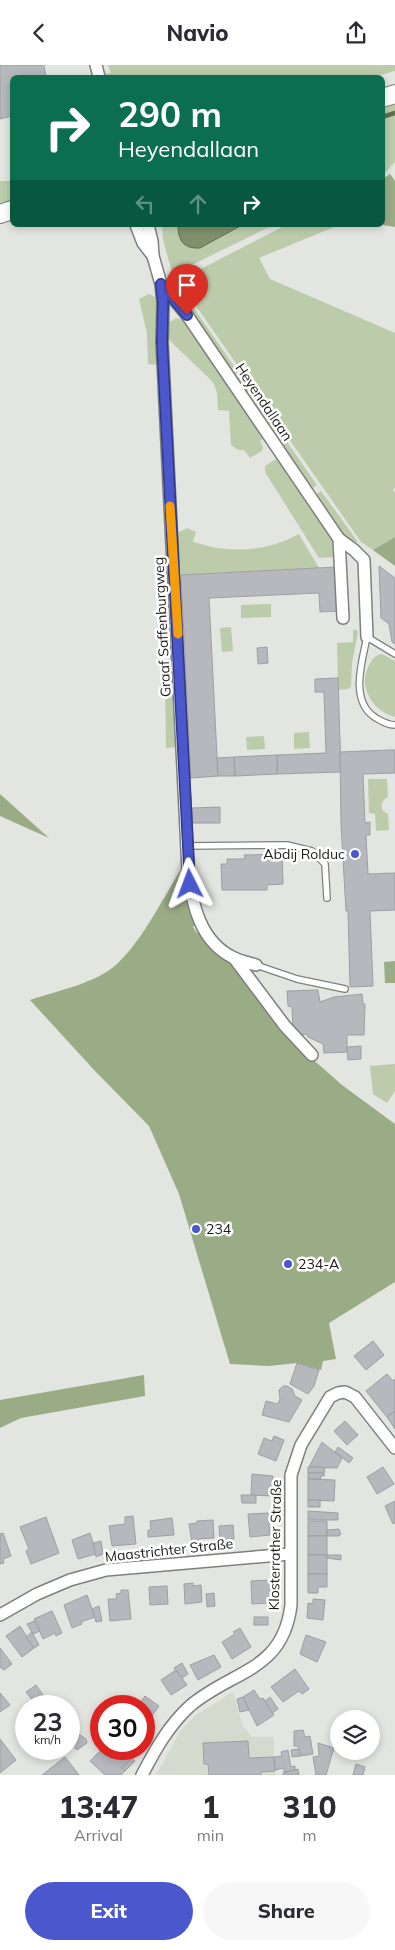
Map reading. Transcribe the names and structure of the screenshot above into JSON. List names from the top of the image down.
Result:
{
  "streets": {
    "street": [
      "Heyendallaan",
      "Graaf Saffenburgweg",
      "Klosterrather Straße",
      "Maastrichter Straße"
    ]
  },
  "crossings": [
    ["Heyendallaan", "Graaf Saffenburgweg"],
    ["Klosterrather Straße", "Maastrichter Straße"]
  ],
  "places": ["Abdij Rolduc", "234", "234-A"],
  "page": {
    "header": "Navio",
    "turn": ["290 m", "Heyendallaan"],
    "speed": "23 km/h",
    "limit": "30",
    "eta": [
      "13:47",
      "Arrival",
      "1",
      "min",
      "310",
      "m"
    ],
    "buttons": ["Exit", "Share"]
  }
}
